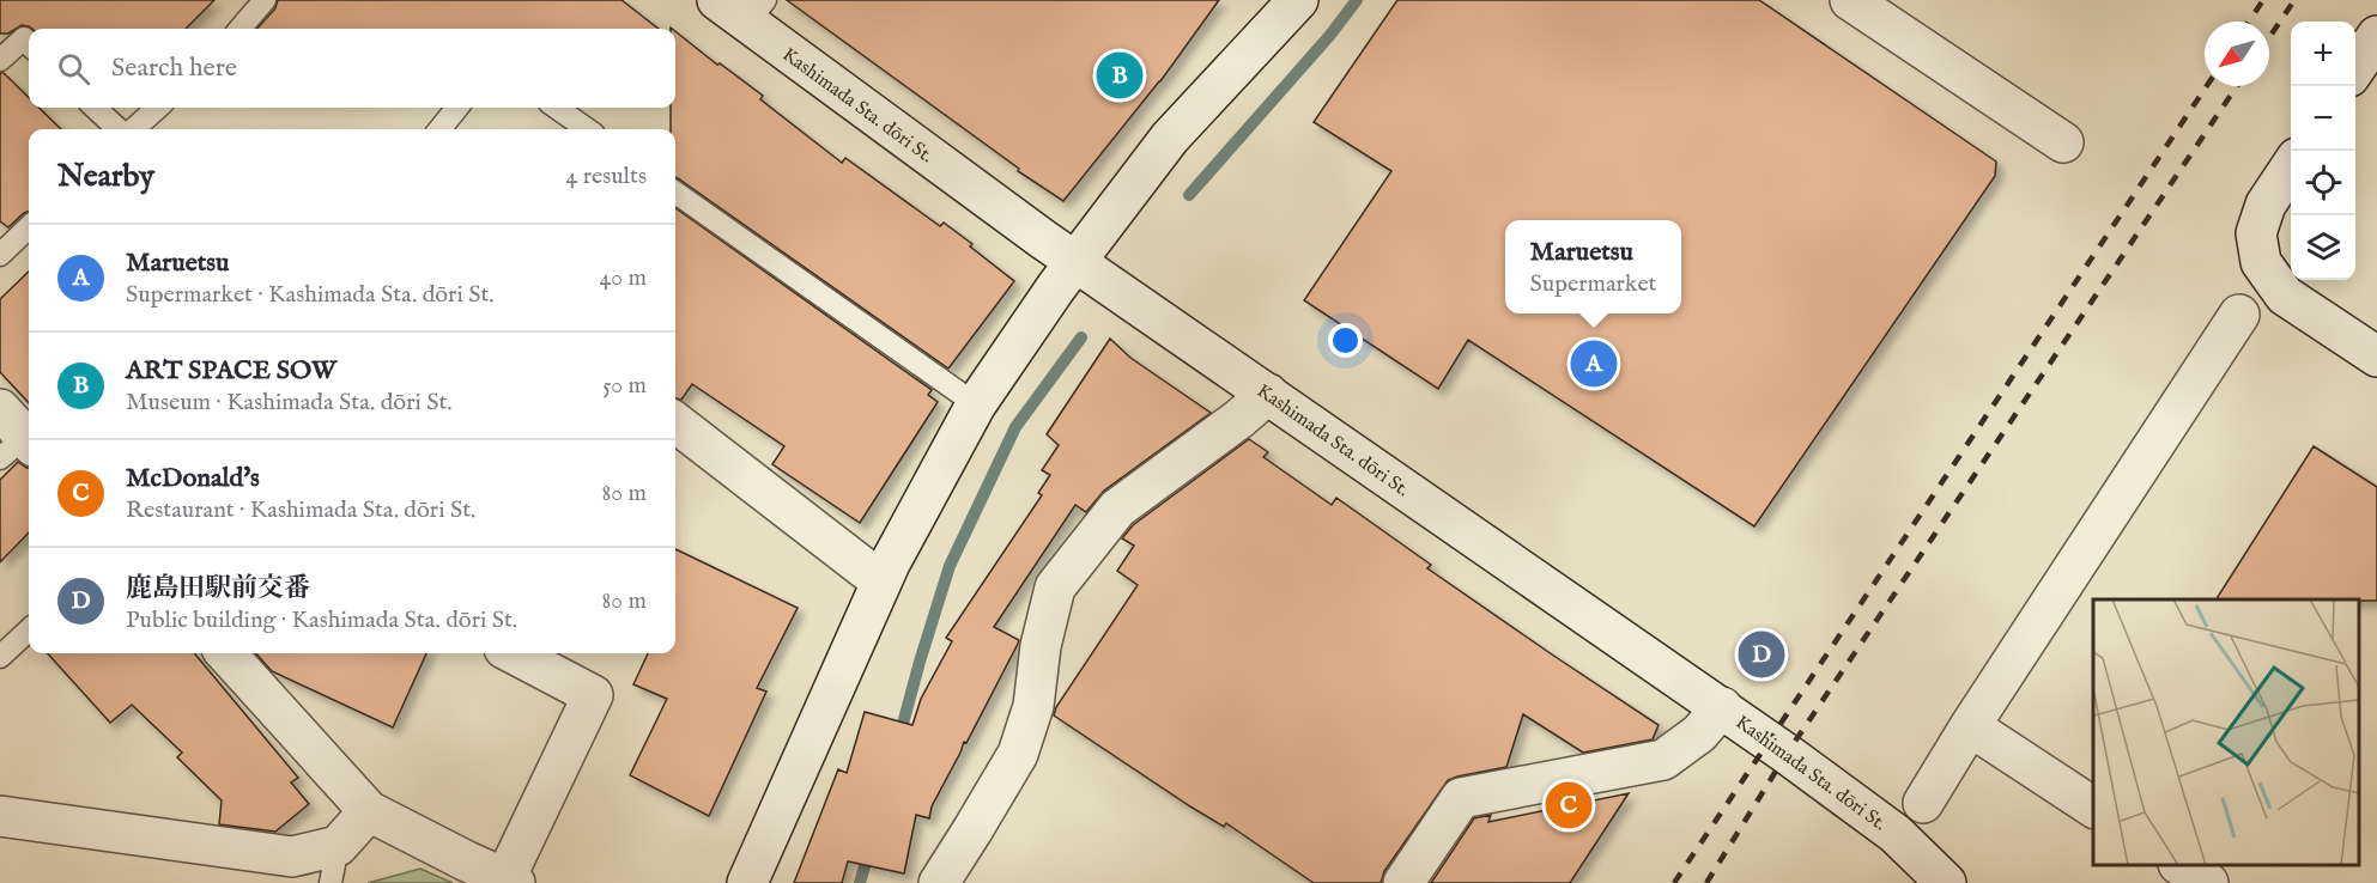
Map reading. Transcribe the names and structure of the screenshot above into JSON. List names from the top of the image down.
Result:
{
  "streets": {
    "street": ["Kashimada Sta. dōri St."]
  },
  "north": "bottom left",
  "page": {
    "map_buttons": ["+", "−"],
    "search": "Search here",
    "pins": [
      "B",
      "A",
      "D",
      "C"
    ],
    "heading": ["Nearby", "4 results"],
    "popup": ["Maruetsu", "Supermarket"],
    "list": [
      {
        "mark": "A",
        "name": "Maruetsu",
        "note": "Supermarket · Kashimada Sta. dōri St.",
        "value": "40 m"
      },
      {
        "mark": "B",
        "name": "ART SPACE SOW",
        "note": "Museum · Kashimada Sta. dōri St.",
        "value": "50 m"
      },
      {
        "mark": "C",
        "name": "McDonald's",
        "note": "Restaurant · Kashimada Sta. dōri St.",
        "value": "80 m"
      },
      {
        "mark": "D",
        "name": "鹿島田駅前交番",
        "note": "Public building · Kashimada Sta. dōri St.",
        "value": "80 m"
      }
    ]
  }
}
